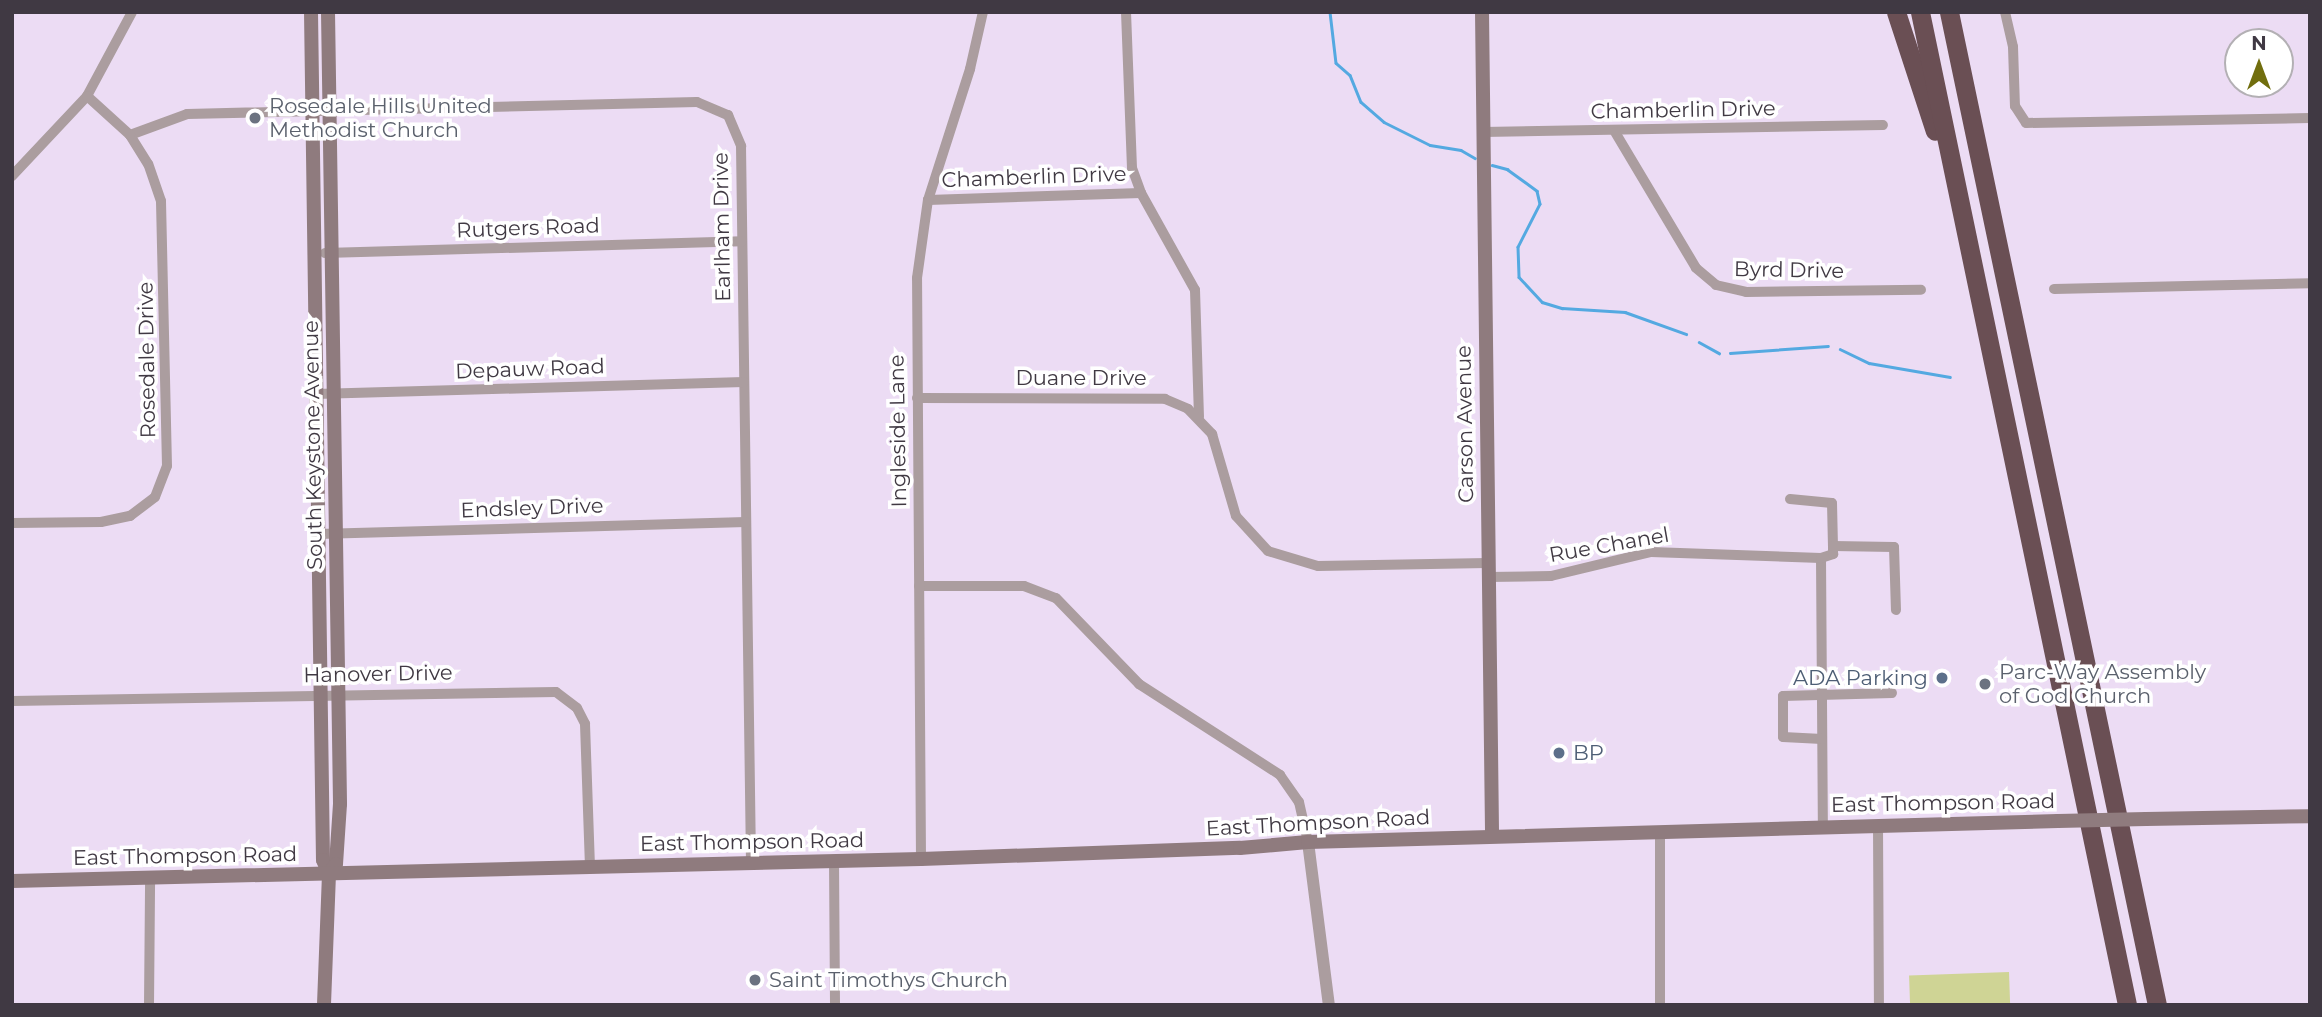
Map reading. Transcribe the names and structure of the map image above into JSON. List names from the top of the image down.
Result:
{
  "streets": {
    "main road": ["Carson Avenue", "South Keystone Avenue", "East Thompson Road"],
    "street": [
      "Chamberlin Drive",
      "Earlham Drive",
      "Rutgers Road",
      "Byrd Drive",
      "Rosedale Drive",
      "Depauw Road",
      "Duane Drive",
      "Ingleside Lane",
      "Endsley Drive",
      "Rue Chanel",
      "Hanover Drive"
    ]
  },
  "crossings": [
    ["Chamberlin Drive", "Byrd Drive"],
    ["Chamberlin Drive", "Carson Avenue"],
    ["Chamberlin Drive", "Ingleside Lane"],
    ["Earlham Drive", "Rutgers Road"],
    ["Earlham Drive", "Rosedale Drive"],
    ["Earlham Drive", "Depauw Road"],
    ["Earlham Drive", "South Keystone Avenue"],
    ["Earlham Drive", "Endsley Drive"],
    ["Earlham Drive", "East Thompson Road"],
    ["Rutgers Road", "South Keystone Avenue"],
    ["Depauw Road", "South Keystone Avenue"],
    ["Duane Drive", "Carson Avenue"],
    ["Duane Drive", "Ingleside Lane"],
    ["Duane Drive", "Rue Chanel"],
    ["Carson Avenue", "Rue Chanel"],
    ["Carson Avenue", "East Thompson Road"],
    ["Ingleside Lane", "East Thompson Road"],
    ["South Keystone Avenue", "Endsley Drive"],
    ["South Keystone Avenue", "Hanover Drive"],
    ["South Keystone Avenue", "East Thompson Road"],
    ["Hanover Drive", "East Thompson Road"]
  ],
  "places": [
    "Rosedale Hills United Methodist Church",
    "ADA Parking",
    "Parc-Way Assembly of God Church",
    "BP",
    "Saint Timothys Church"
  ],
  "north": "top"
}
